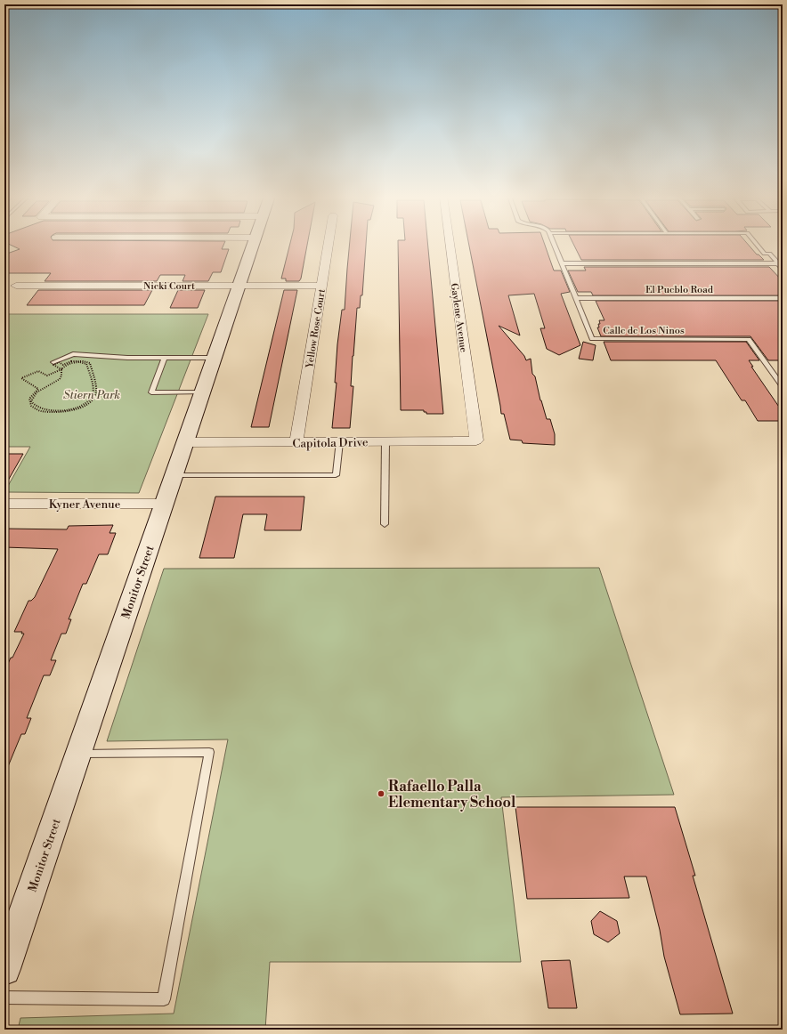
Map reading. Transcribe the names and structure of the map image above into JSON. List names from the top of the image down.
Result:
{
  "streets": {
    "street": [
      "Nicki Court",
      "Gaylene Avenue",
      "Yellow Rose Court",
      "Capitola Drive",
      "Kyner Avenue",
      "Monitor Street"
    ],
    "lane": ["El Pueblo Road", "Calle de Los Ninos"]
  },
  "crossings": [
    ["Nicki Court", "Yellow Rose Court"],
    ["Nicki Court", "Monitor Street"],
    ["El Pueblo Road", "Calle de Los Ninos"],
    ["Gaylene Avenue", "Capitola Drive"],
    ["Yellow Rose Court", "Capitola Drive"],
    ["Capitola Drive", "Monitor Street"],
    ["Kyner Avenue", "Monitor Street"]
  ],
  "parks": ["Stiern Park"],
  "places": ["Rafaello Palla Elementary School"]
}
